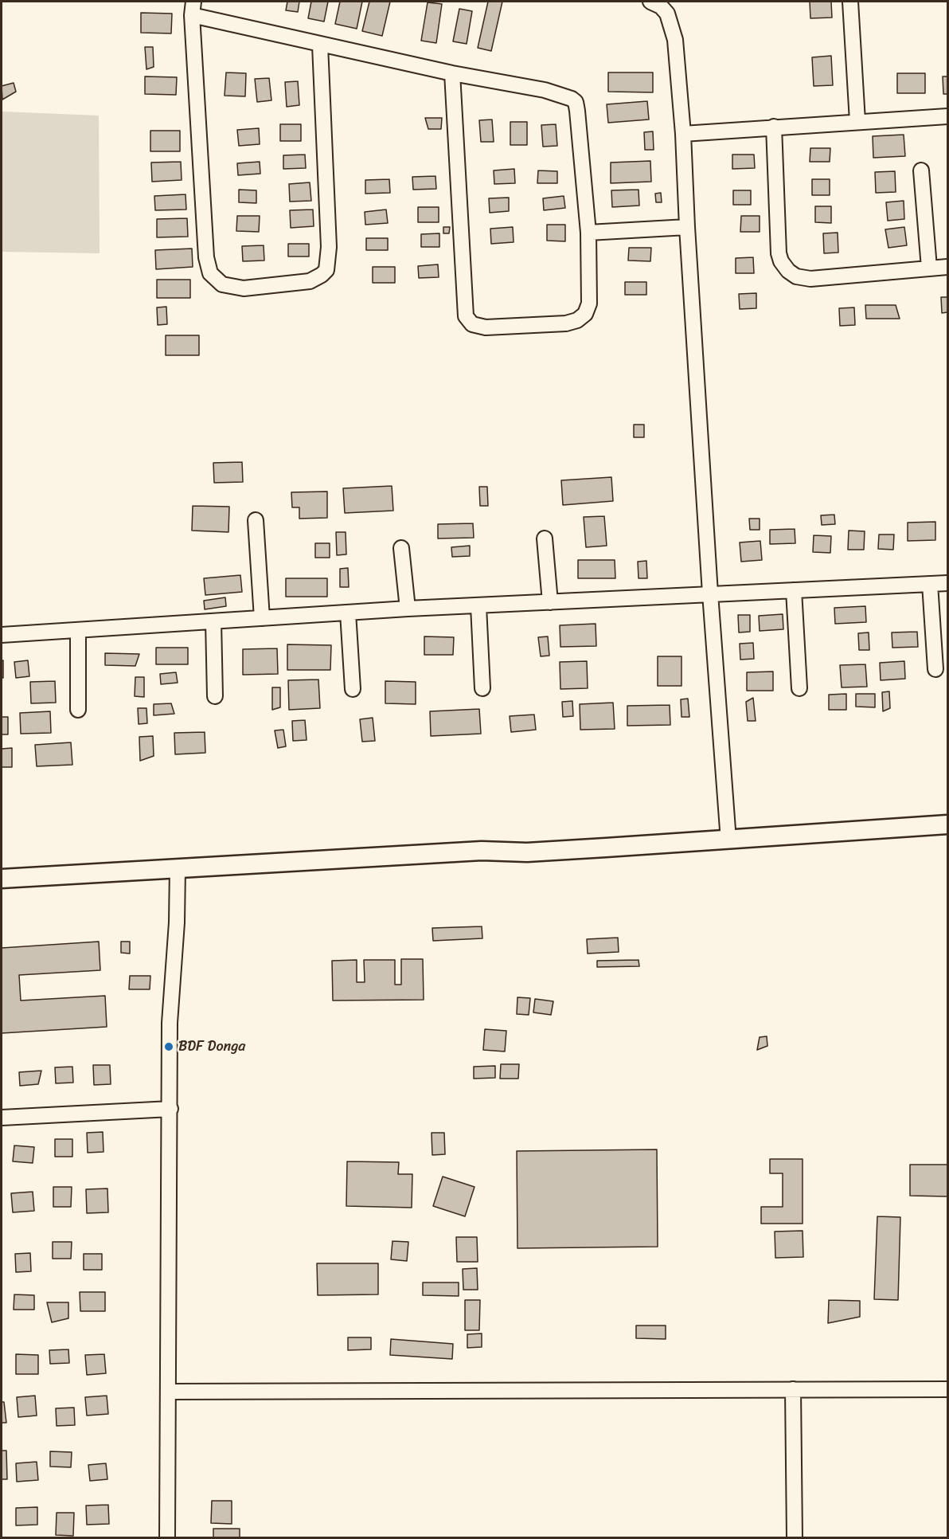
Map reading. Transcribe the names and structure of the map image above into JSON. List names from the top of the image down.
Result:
{
  "places": ["BDF Donga"]
}
